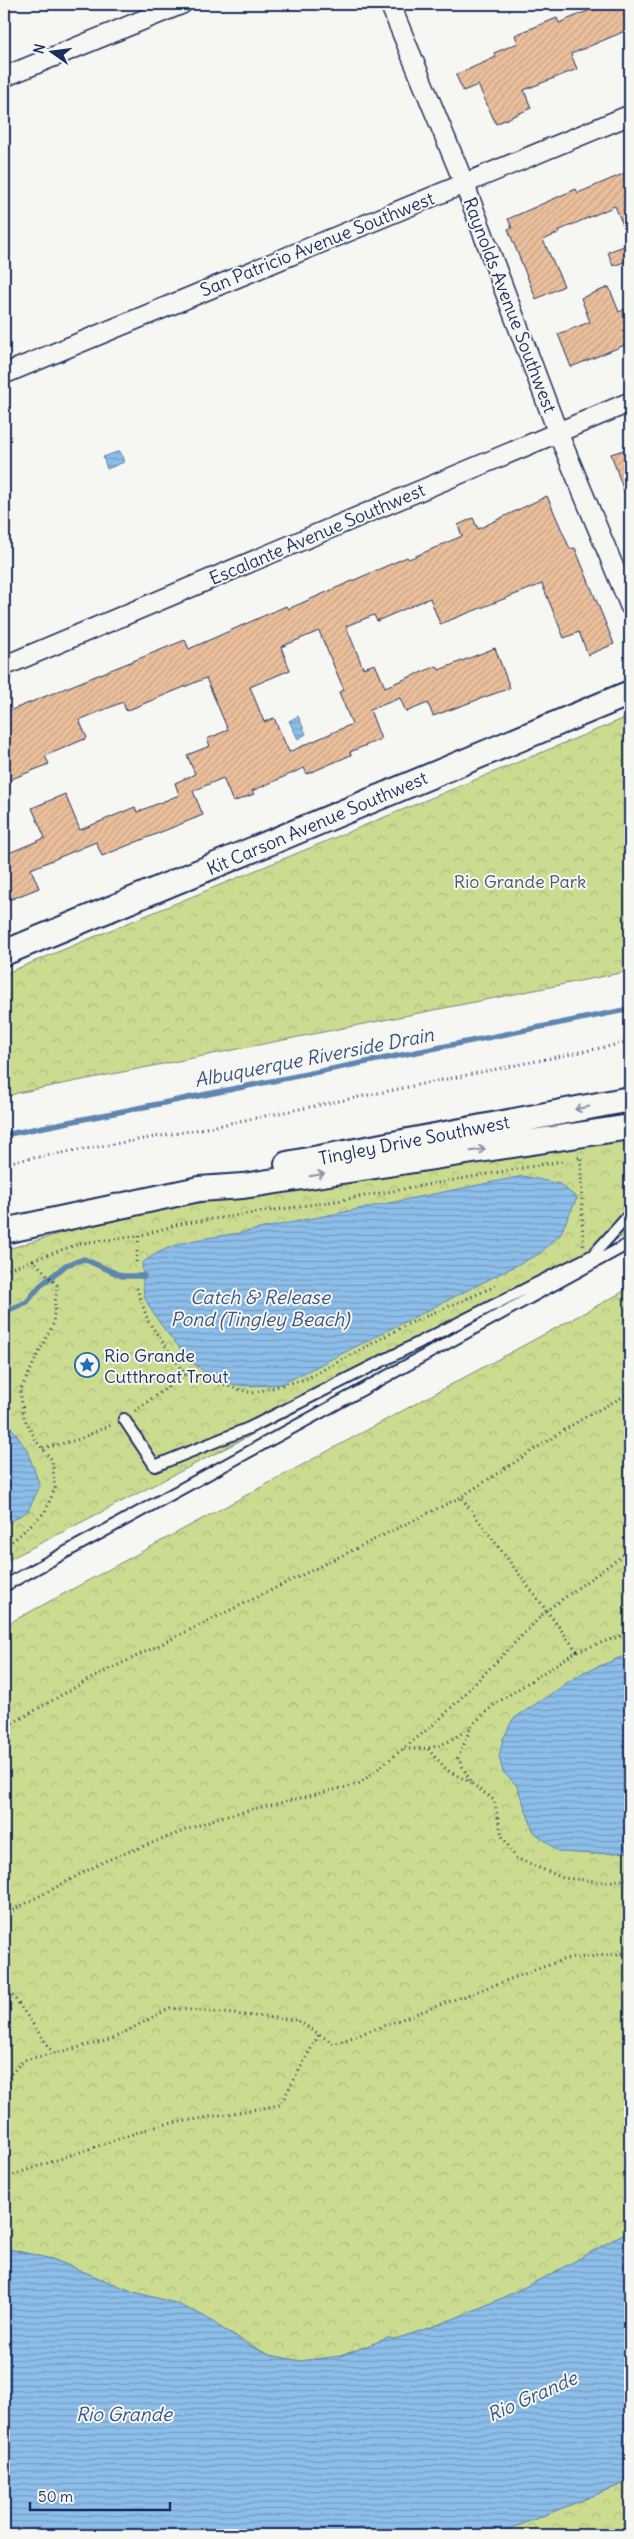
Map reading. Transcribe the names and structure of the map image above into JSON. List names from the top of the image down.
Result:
{
  "streets": {
    "street": [
      "San Patricio Avenue Southwest",
      "Raynolds Avenue Southwest",
      "Escalante Avenue Southwest",
      "Kit Carson Avenue Southwest",
      "Tingley Drive Southwest"
    ]
  },
  "crossings": [
    ["San Patricio Avenue Southwest", "Raynolds Avenue Southwest"],
    ["Raynolds Avenue Southwest", "Escalante Avenue Southwest"]
  ],
  "water": ["Albuquerque Riverside Drain", "Catch & Release Pond (Tingley Beach)", "Rio Grande"],
  "parks": ["Rio Grande Park"],
  "places": {
    "place": ["Rio Grande Cutthroat Trout"]
  },
  "scale_bar": "50 m",
  "north": "left"
}
